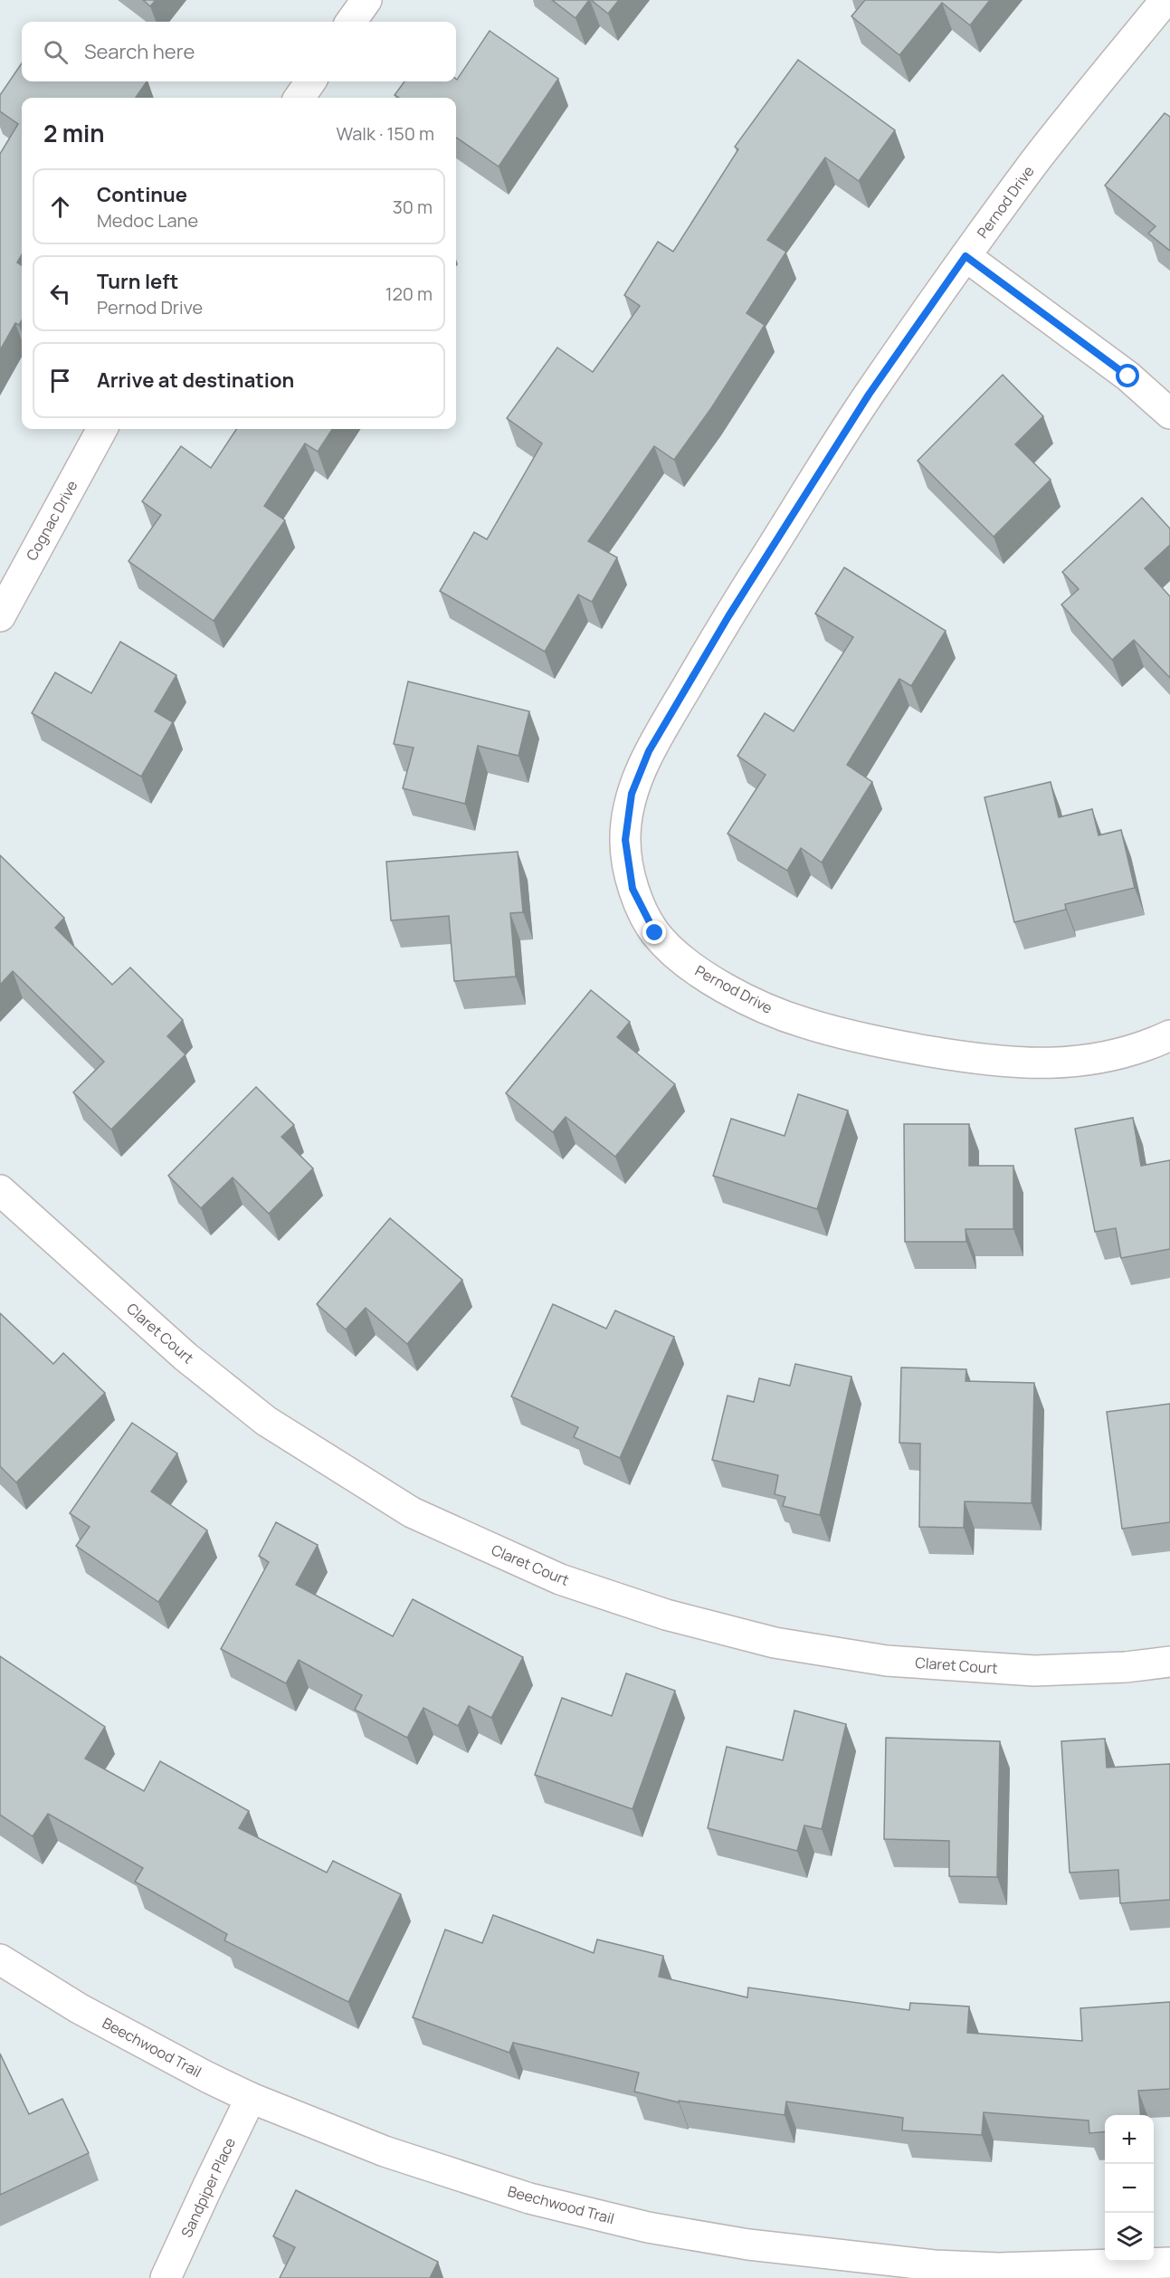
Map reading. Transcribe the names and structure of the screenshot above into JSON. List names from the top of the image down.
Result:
{
  "streets": {
    "street": [
      "Pernod Drive",
      "Cognac Drive",
      "Claret Court",
      "Beechwood Trail",
      "Sandpiper Place"
    ]
  },
  "crossings": [
    ["Beechwood Trail", "Sandpiper Place"]
  ],
  "page": {
    "search": "Search here",
    "heading": ["2 min", "Walk · 150 m"],
    "list": [
      ["Continue", "Medoc Lane", "30 m"],
      ["Turn left", "Pernod Drive", "120 m"],
      "Arrive at destination"
    ],
    "map_buttons": ["+", "−"]
  }
}
